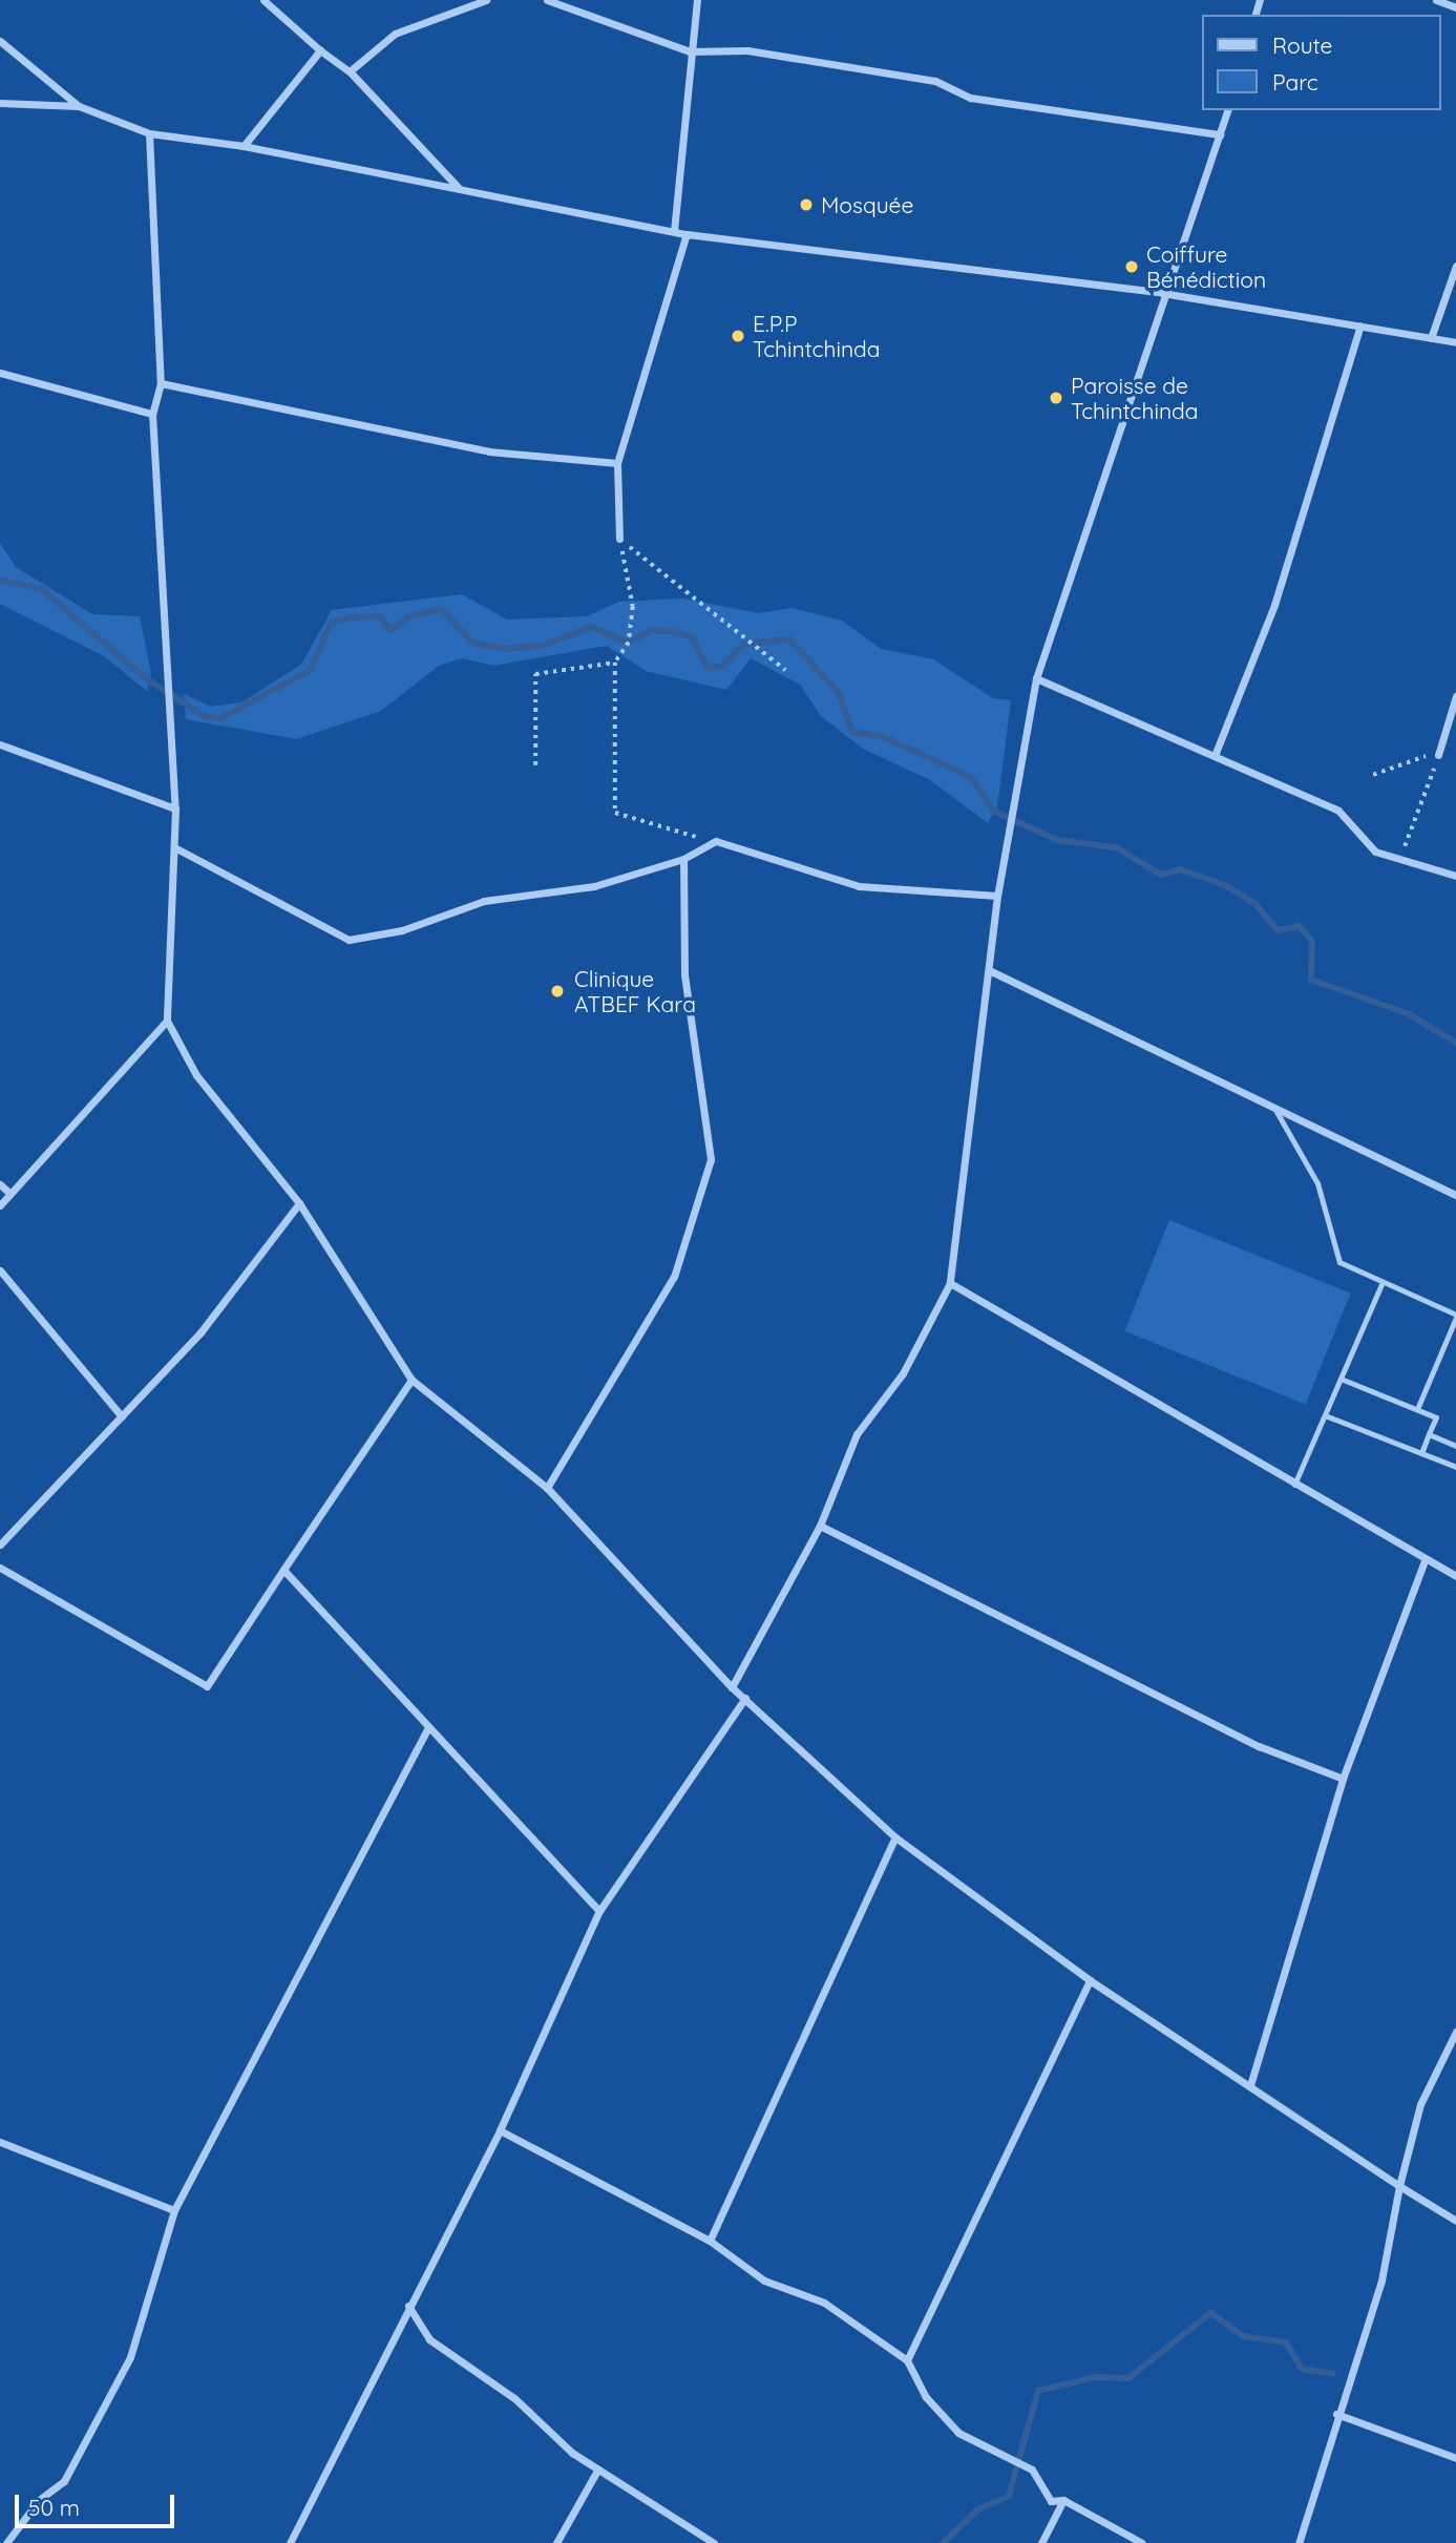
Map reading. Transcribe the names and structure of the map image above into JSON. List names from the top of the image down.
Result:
{
  "places": [
    "Mosquée",
    "Coiffure Bénédiction",
    "E.P.P Tchintchinda",
    "Paroisse de Tchintchinda",
    "Clinique ATBEF Kara"
  ],
  "legend": ["Route", "Parc"],
  "scale_bar": "50 m"
}
